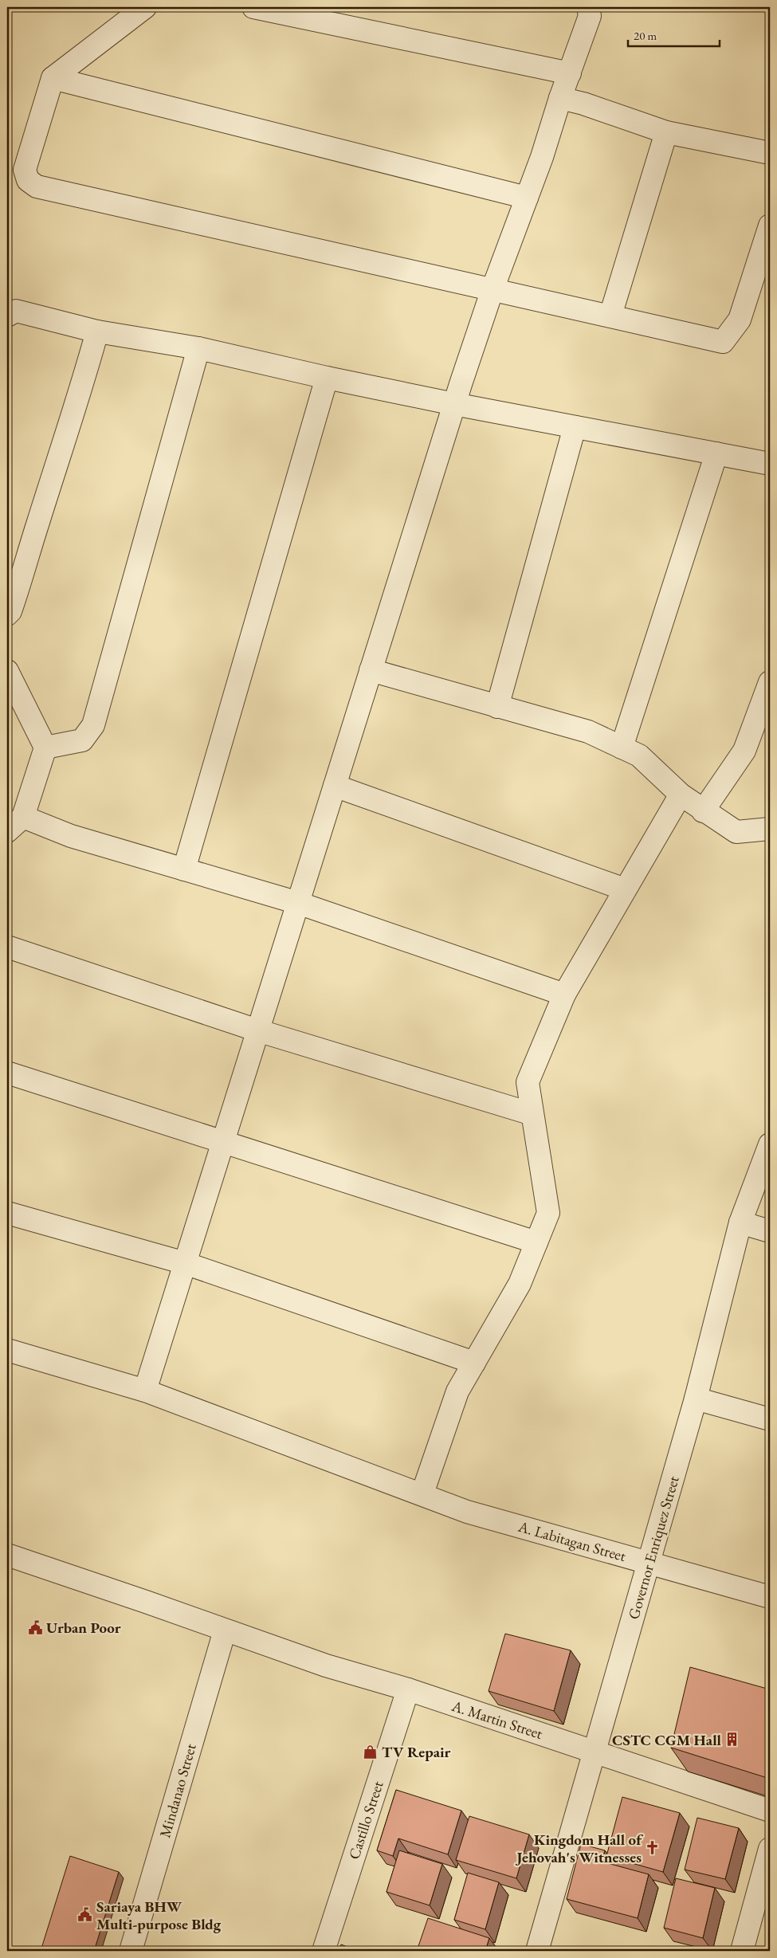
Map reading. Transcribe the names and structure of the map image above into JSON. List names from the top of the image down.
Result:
{
  "streets": {
    "street": [
      "A. Labitagan Street",
      "Governor Enriquez Street",
      "A. Martin Street",
      "Mindanao Street",
      "Castillo Street"
    ]
  },
  "crossings": [
    ["A. Labitagan Street", "Governor Enriquez Street"],
    ["Governor Enriquez Street", "A. Martin Street"],
    ["A. Martin Street", "Mindanao Street"],
    ["A. Martin Street", "Castillo Street"]
  ],
  "places": {
    "public building": ["Urban Poor", "Sariaya BHW Multi-purpose Bldg"],
    "building": ["CSTC CGM Hall"],
    "shop": ["TV Repair"],
    "church": ["Kingdom Hall of Jehovah's Witnesses"]
  },
  "scale_bar": "20 m"
}
